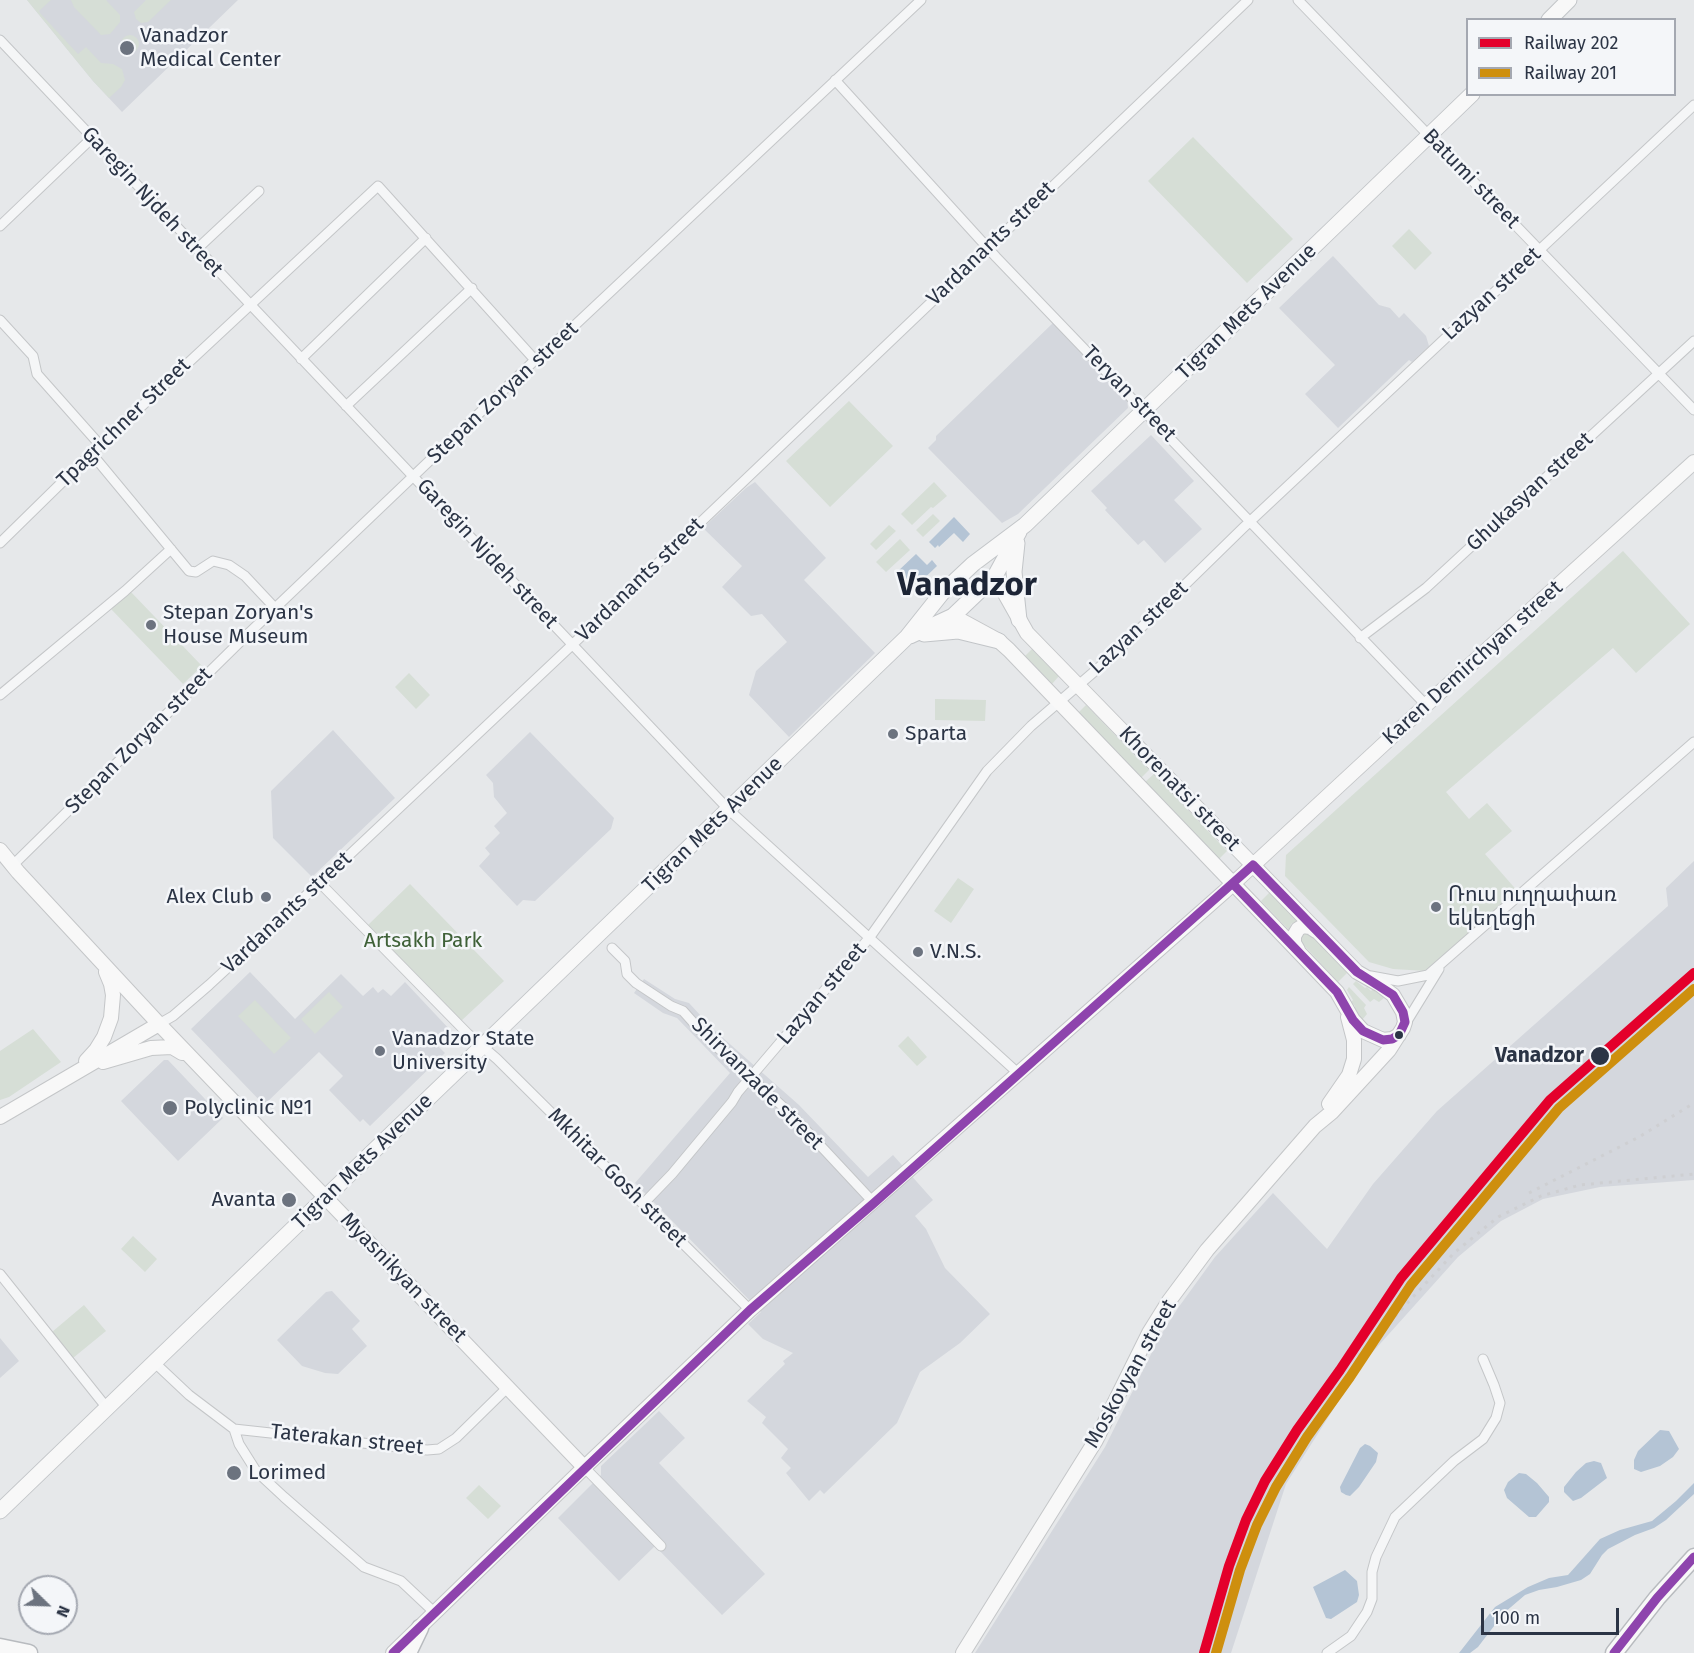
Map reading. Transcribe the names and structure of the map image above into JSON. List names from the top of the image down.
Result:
{
  "streets": {
    "main road": ["Tigran Mets Avenue", "Khorenatsi street"],
    "street": [
      "Batumi street",
      "Garegin Njdeh street",
      "Vardanants street",
      "Lazyan street",
      "Stepan Zoryan street",
      "Teryan street",
      "Tpagrichner Street",
      "Ghukasyan street",
      "Karen Demirchyan street",
      "Shirvanzade street",
      "Mkhitar Gosh street",
      "Myasnikyan street",
      "Moskovyan street",
      "Taterakan street"
    ]
  },
  "crossings": [
    ["Batumi street", "Lazyan street"],
    ["Batumi street", "Tigran Mets Avenue"],
    ["Batumi street", "Ghukasyan street"],
    ["Garegin Njdeh street", "Vardanants street"],
    ["Garegin Njdeh street", "Lazyan street"],
    ["Garegin Njdeh street", "Tigran Mets Avenue"],
    ["Garegin Njdeh street", "Stepan Zoryan street"],
    ["Garegin Njdeh street", "Tpagrichner Street"],
    ["Garegin Njdeh street", "Karen Demirchyan street"],
    ["Vardanants street", "Teryan street"],
    ["Vardanants street", "Mkhitar Gosh street"],
    ["Vardanants street", "Myasnikyan street"],
    ["Lazyan street", "Teryan street"],
    ["Lazyan street", "Khorenatsi street"],
    ["Lazyan street", "Shirvanzade street"],
    ["Lazyan street", "Mkhitar Gosh street"],
    ["Tigran Mets Avenue", "Teryan street"],
    ["Tigran Mets Avenue", "Khorenatsi street"],
    ["Tigran Mets Avenue", "Mkhitar Gosh street"],
    ["Tigran Mets Avenue", "Myasnikyan street"],
    ["Tigran Mets Avenue", "Taterakan street"],
    ["Stepan Zoryan street", "Teryan street"],
    ["Stepan Zoryan street", "Myasnikyan street"],
    ["Teryan street", "Ghukasyan street"],
    ["Teryan street", "Karen Demirchyan street"],
    ["Karen Demirchyan street", "Khorenatsi street"],
    ["Karen Demirchyan street", "Shirvanzade street"],
    ["Karen Demirchyan street", "Mkhitar Gosh street"],
    ["Karen Demirchyan street", "Myasnikyan street"],
    ["Karen Demirchyan street", "Taterakan street"],
    ["Khorenatsi street", "Moskovyan street"],
    ["Myasnikyan street", "Taterakan street"]
  ],
  "districts": ["Vanadzor"],
  "parks": ["Artsakh Park"],
  "places": [
    "Vanadzor Medical Center",
    "Stepan Zoryan's House Museum",
    "Sparta",
    "Alex Club",
    "Ռուս ուղղափառ եկեղեցի",
    "V.N.S.",
    "Vanadzor State University",
    "Vanadzor",
    "Polyclinic №1",
    "Avanta",
    "Lorimed"
  ],
  "lines": ["rail line 202", "rail line 201"],
  "legend": ["Railway 202", "Railway 201"],
  "scale_bar": "100 m",
  "north": "bottom right"
}
